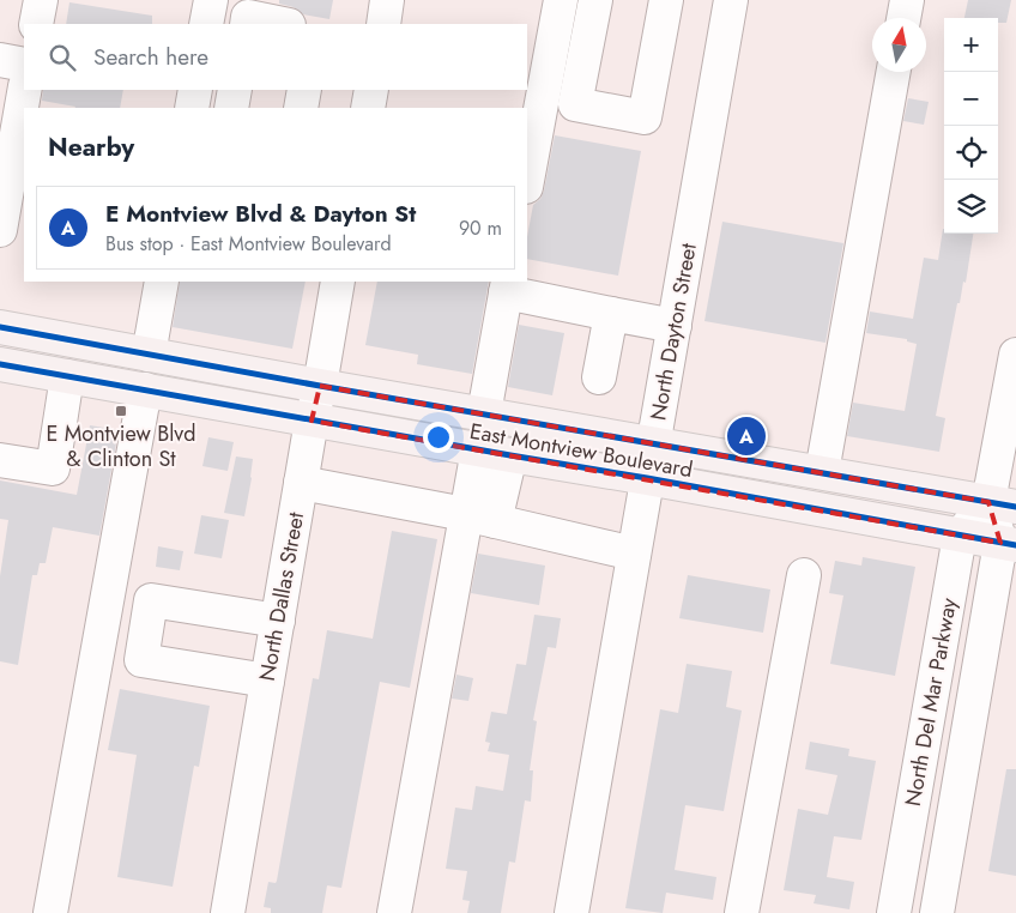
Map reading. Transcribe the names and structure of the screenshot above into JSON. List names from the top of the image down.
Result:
{
  "streets": {
    "main road": ["East Montview Boulevard"],
    "street": ["North Dayton Street", "North Dallas Street", "North Del Mar Parkway"]
  },
  "crossings": [
    ["North Dayton Street", "East Montview Boulevard"],
    ["East Montview Boulevard", "North Dallas Street"],
    ["East Montview Boulevard", "North Del Mar Parkway"]
  ],
  "places": {
    "transit": ["E Montview Blvd & Clinton St"]
  },
  "north": "top",
  "page": {
    "map_buttons": ["+", "−"],
    "search": "Search here",
    "heading": "Nearby",
    "list": [
      {
        "mark": "A",
        "name": "E Montview Blvd & Dayton St",
        "note": "Bus stop · East Montview Boulevard",
        "value": "90 m"
      }
    ],
    "pins": "A"
  }
}
